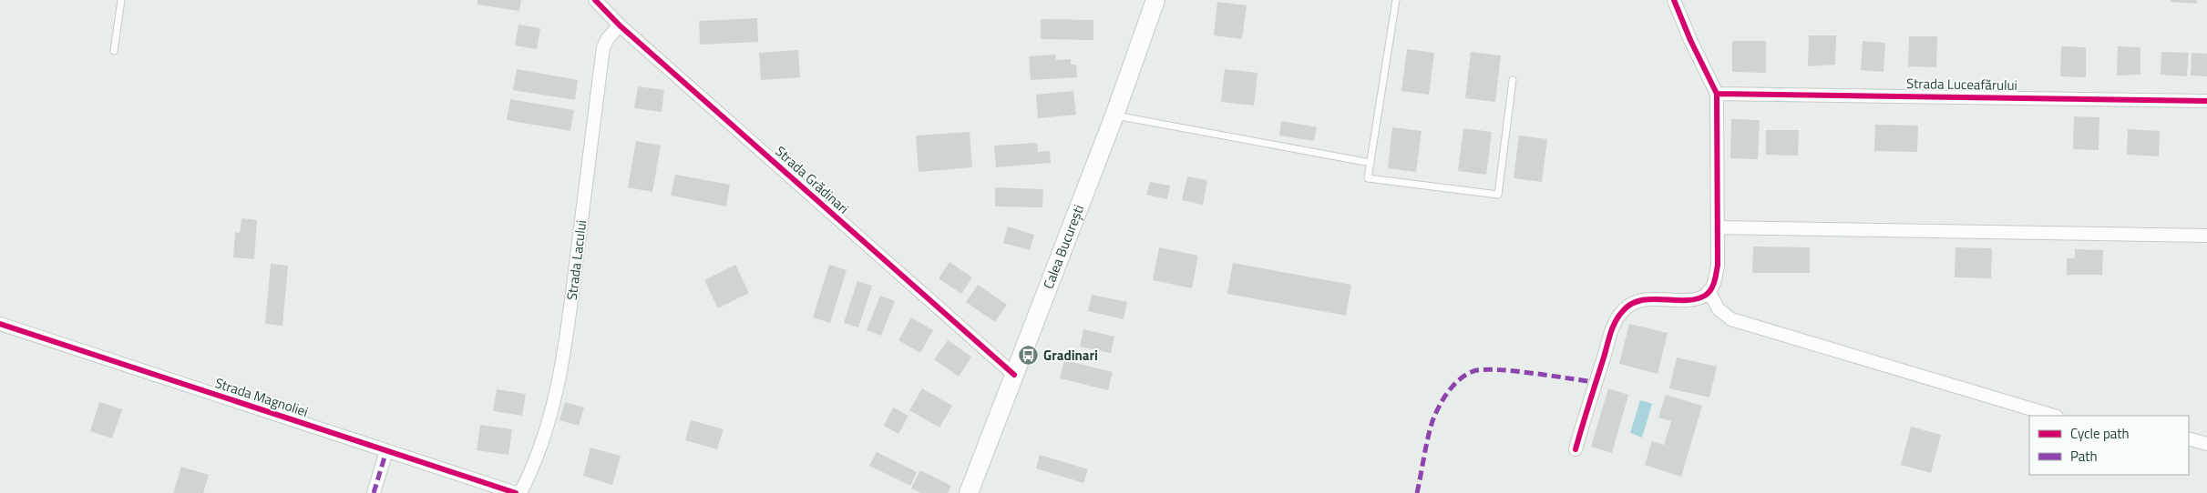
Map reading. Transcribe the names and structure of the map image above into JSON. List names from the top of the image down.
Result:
{
  "streets": {
    "main road": ["Calea București"],
    "street": [
      "Strada Luceafărului",
      "Strada Grădinari",
      "Strada Lacului",
      "Strada Magnoliei"
    ]
  },
  "crossings": [
    ["Strada Grădinari", "Calea București"],
    ["Strada Grădinari", "Strada Lacului"]
  ],
  "places": {
    "bus stop": ["Gradinari"]
  },
  "legend": ["Cycle path", "Path"]
}
